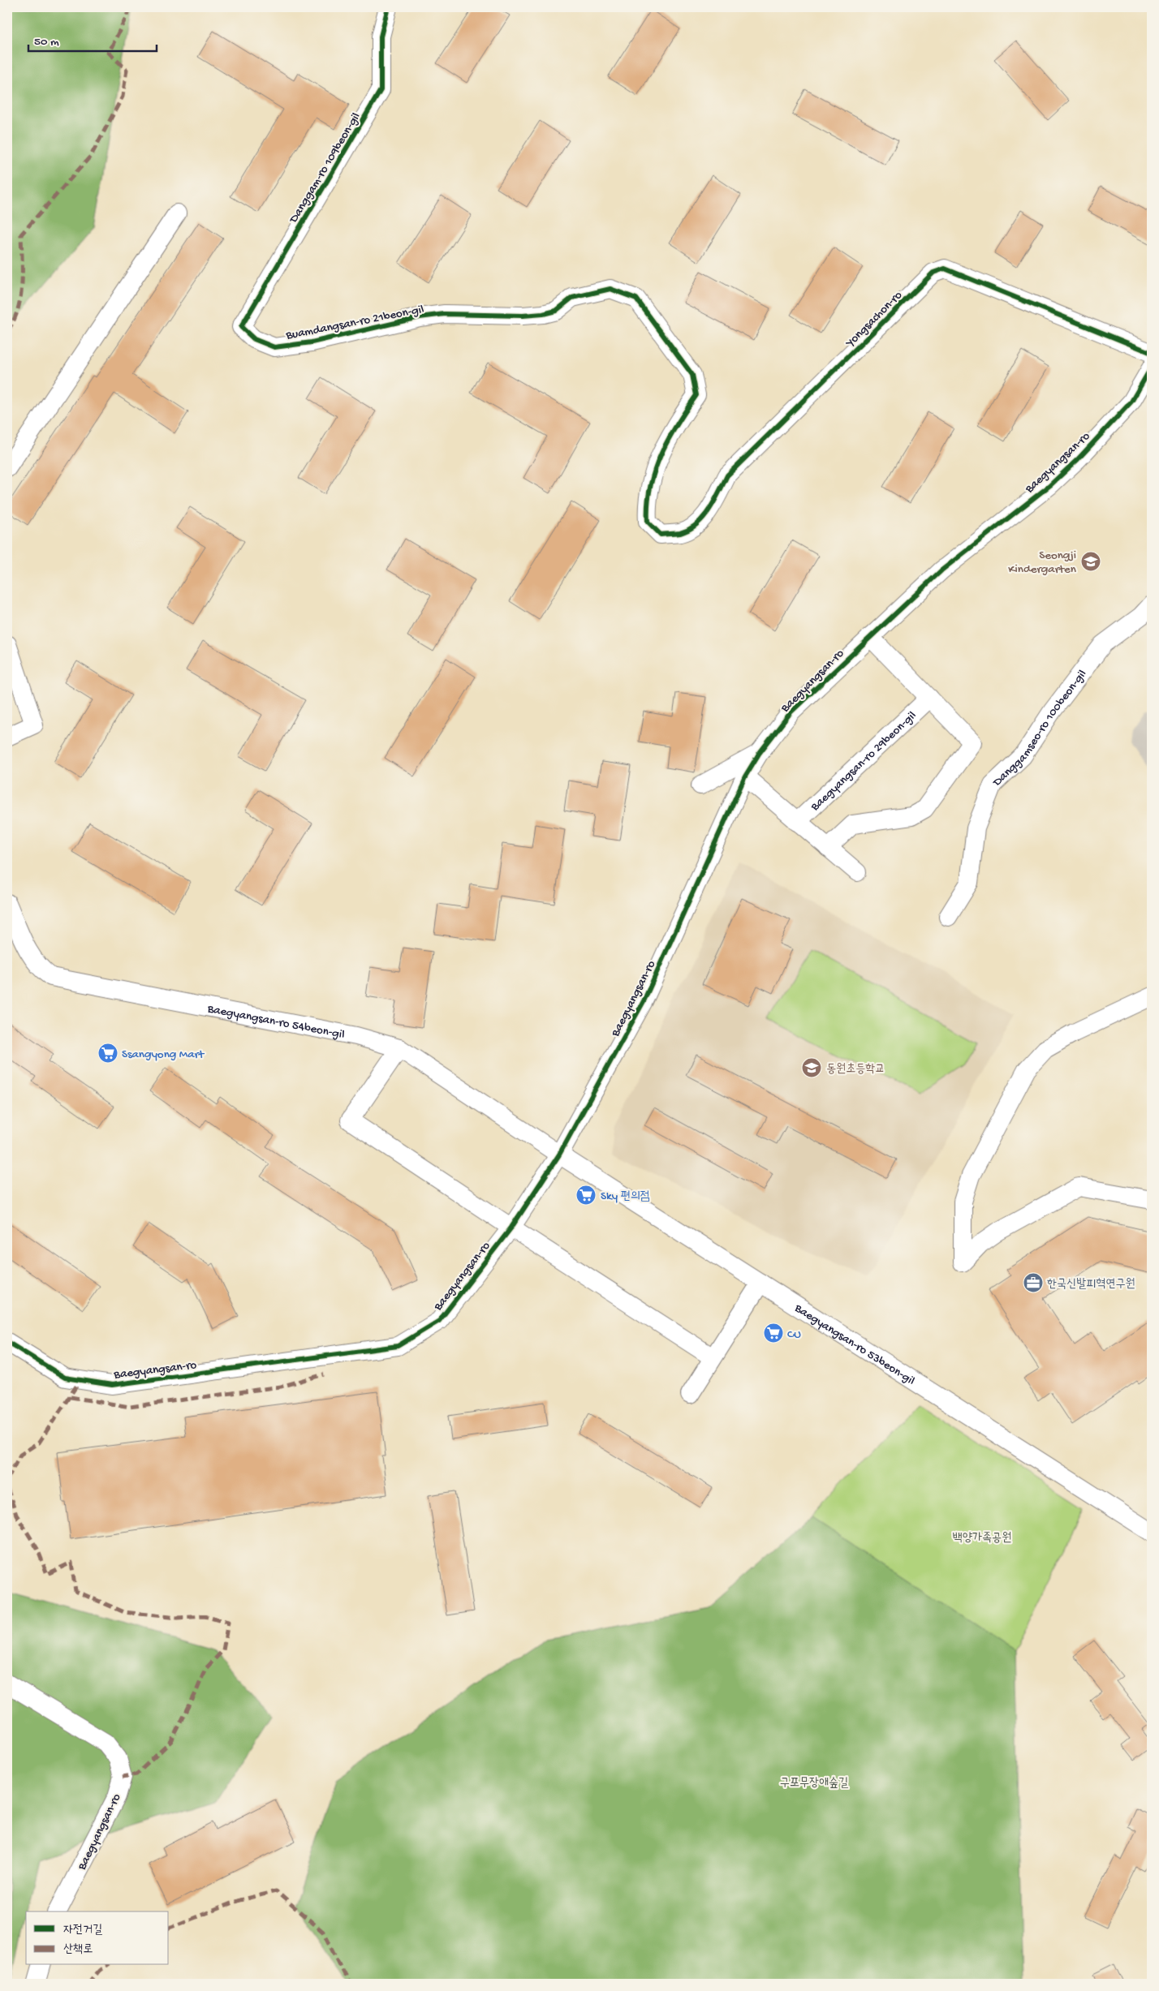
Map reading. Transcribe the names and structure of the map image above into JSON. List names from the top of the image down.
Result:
{
  "streets": {
    "street": [
      "Danggam-ro 109beon-gil",
      "Yongsachon-ro",
      "Buamdangsan-ro 21beon-gil",
      "Baegyangsan-ro",
      "Danggamseo-ro 100beon-gil",
      "Baegyangsan-ro 29beon-gil",
      "Baegyangsan-ro 54beon-gil",
      "Baegyangsan-ro 53beon-gil"
    ]
  },
  "crossings": [
    ["Danggam-ro 109beon-gil", "Buamdangsan-ro 21beon-gil"],
    ["Yongsachon-ro", "Buamdangsan-ro 21beon-gil"],
    ["Baegyangsan-ro", "Baegyangsan-ro 54beon-gil"],
    ["Baegyangsan-ro", "Baegyangsan-ro 53beon-gil"],
    ["Baegyangsan-ro 54beon-gil", "Baegyangsan-ro 53beon-gil"]
  ],
  "parks": ["백양가족공원", "구포무장애숲길"],
  "places": {
    "school or university": ["Seongji Kindergarten", "동원초등학교"],
    "supermarket": ["Ssangyong Mart", "Sky 편의점", "CU"],
    "office": ["한국신발피혁연구원"]
  },
  "legend": ["자전거길", "산책로"],
  "scale_bar": "50 m"
}
